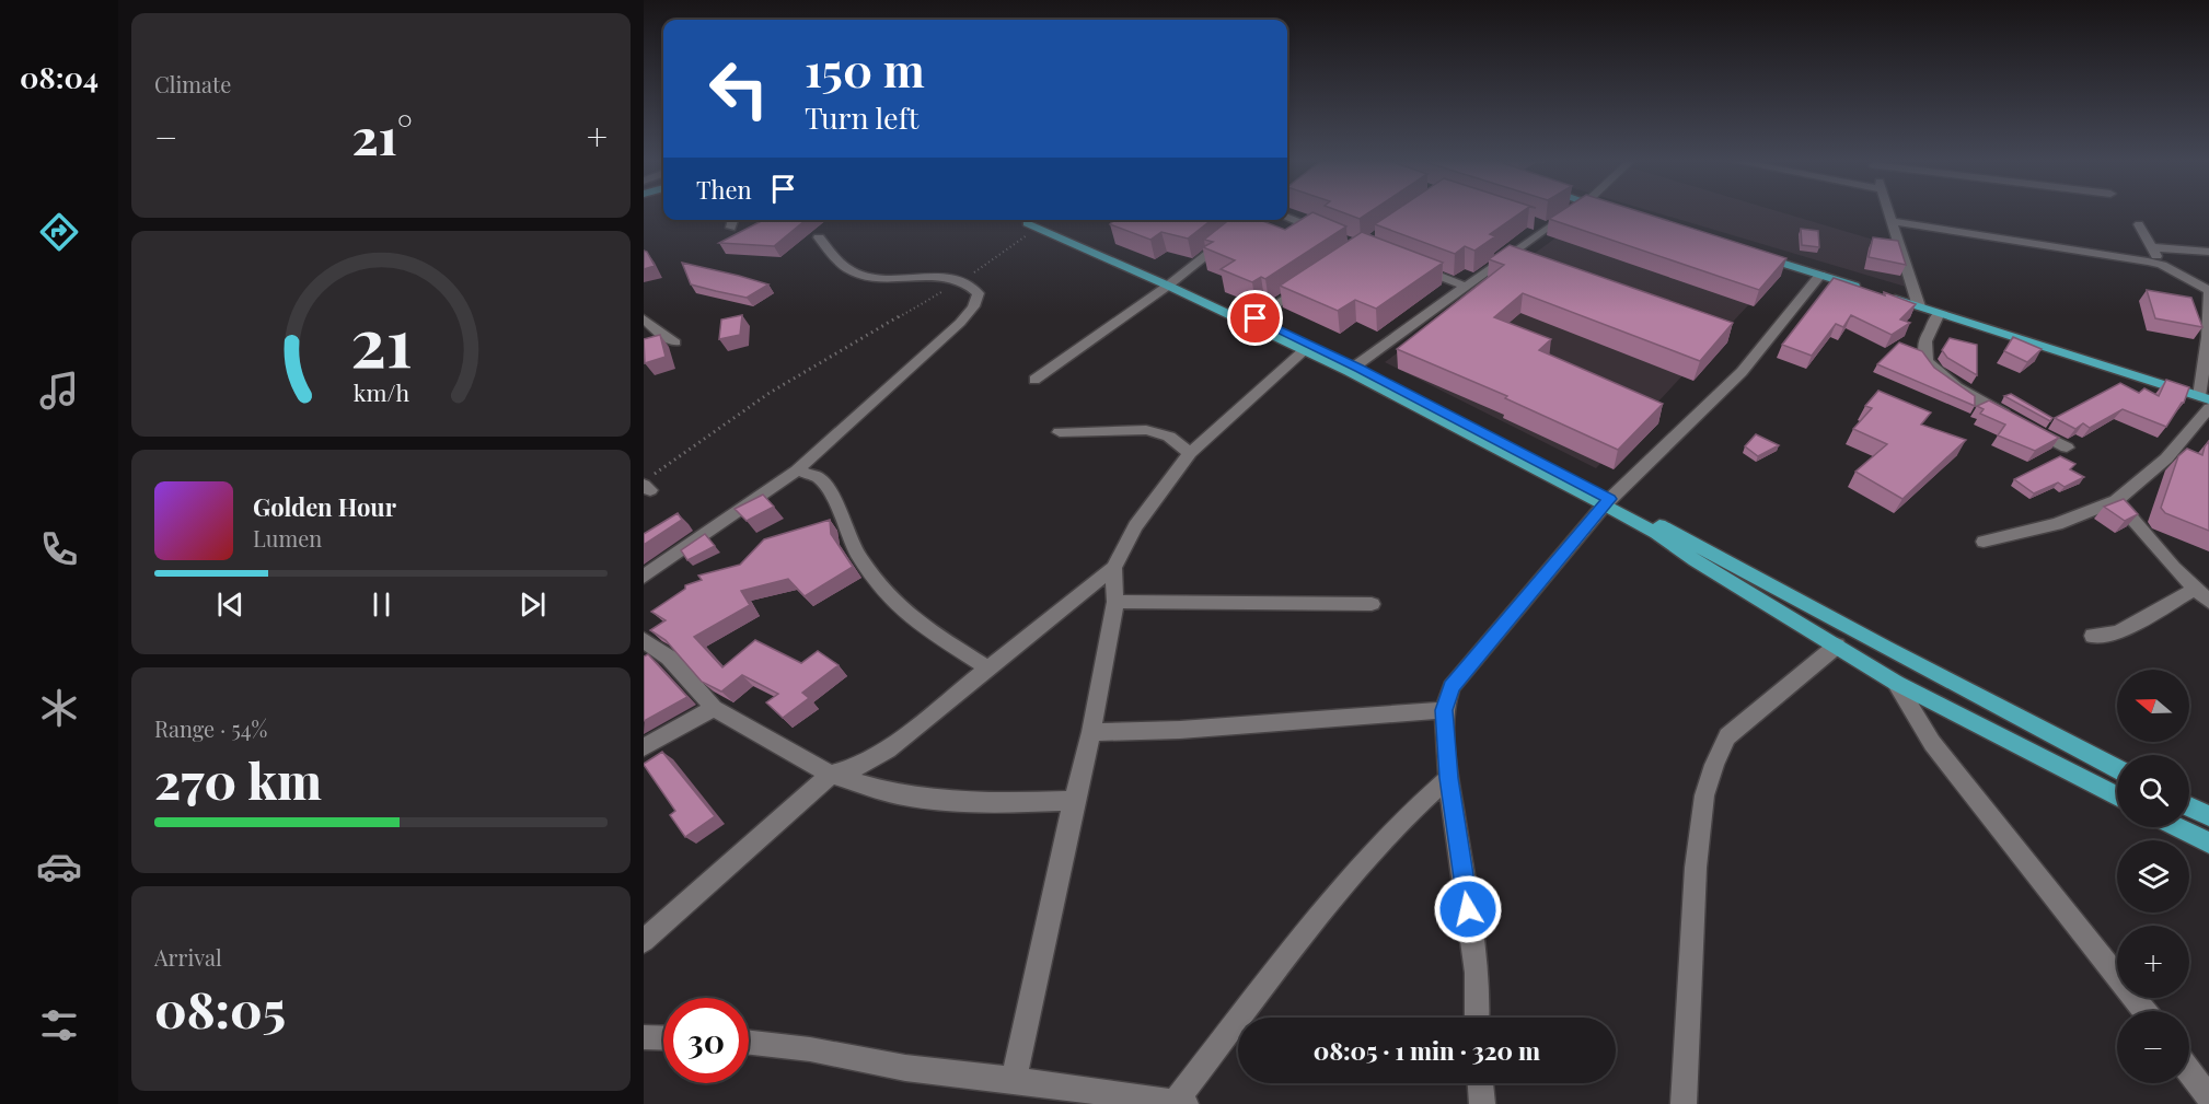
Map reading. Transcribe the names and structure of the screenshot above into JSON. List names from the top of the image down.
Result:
{
  "north": "left",
  "page": {
    "tabs": "08:04",
    "tile": [
      "Climate",
      ["Range · 54%", "270 km"],
      ["Arrival", "08:05"]
    ],
    "turn": ["150 m", "Turn left"],
    "heat": ["−", "21°", "+"],
    "then": "Then",
    "song": ["Golden Hour", "Lumen"],
    "map_buttons": ["+", "−"],
    "limit": "30",
    "trip": "08:05 · 1 min · 320 m",
    "gauge": ["21", "km/h"]
  }
}
